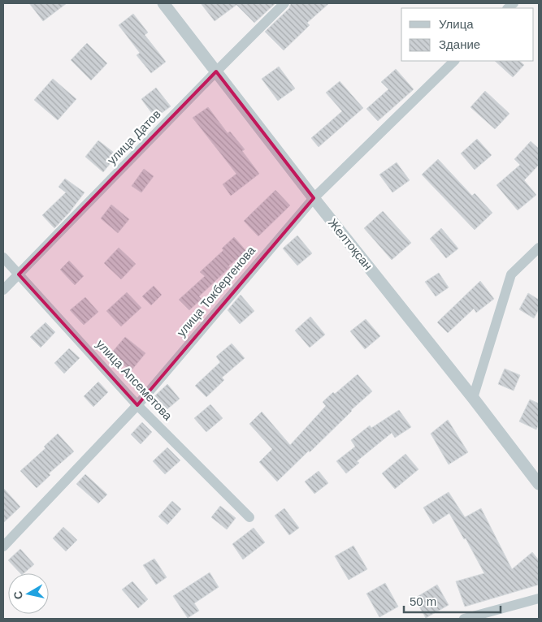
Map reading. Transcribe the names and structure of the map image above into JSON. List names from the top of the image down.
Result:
{
  "streets": {
    "street": [
      "улица Датов",
      "Желтоқсан",
      "улица Токбергенова",
      "улица Апсеметова"
    ]
  },
  "crossings": [
    ["улица Датов", "Желтоқсан"],
    ["улица Датов", "улица Апсеметова"],
    ["Желтоқсан", "улица Токбергенова"],
    ["улица Токбергенова", "улица Апсеметова"]
  ],
  "legend": ["Улица", "Здание"],
  "scale_bar": "50 m",
  "north": "left"
}
